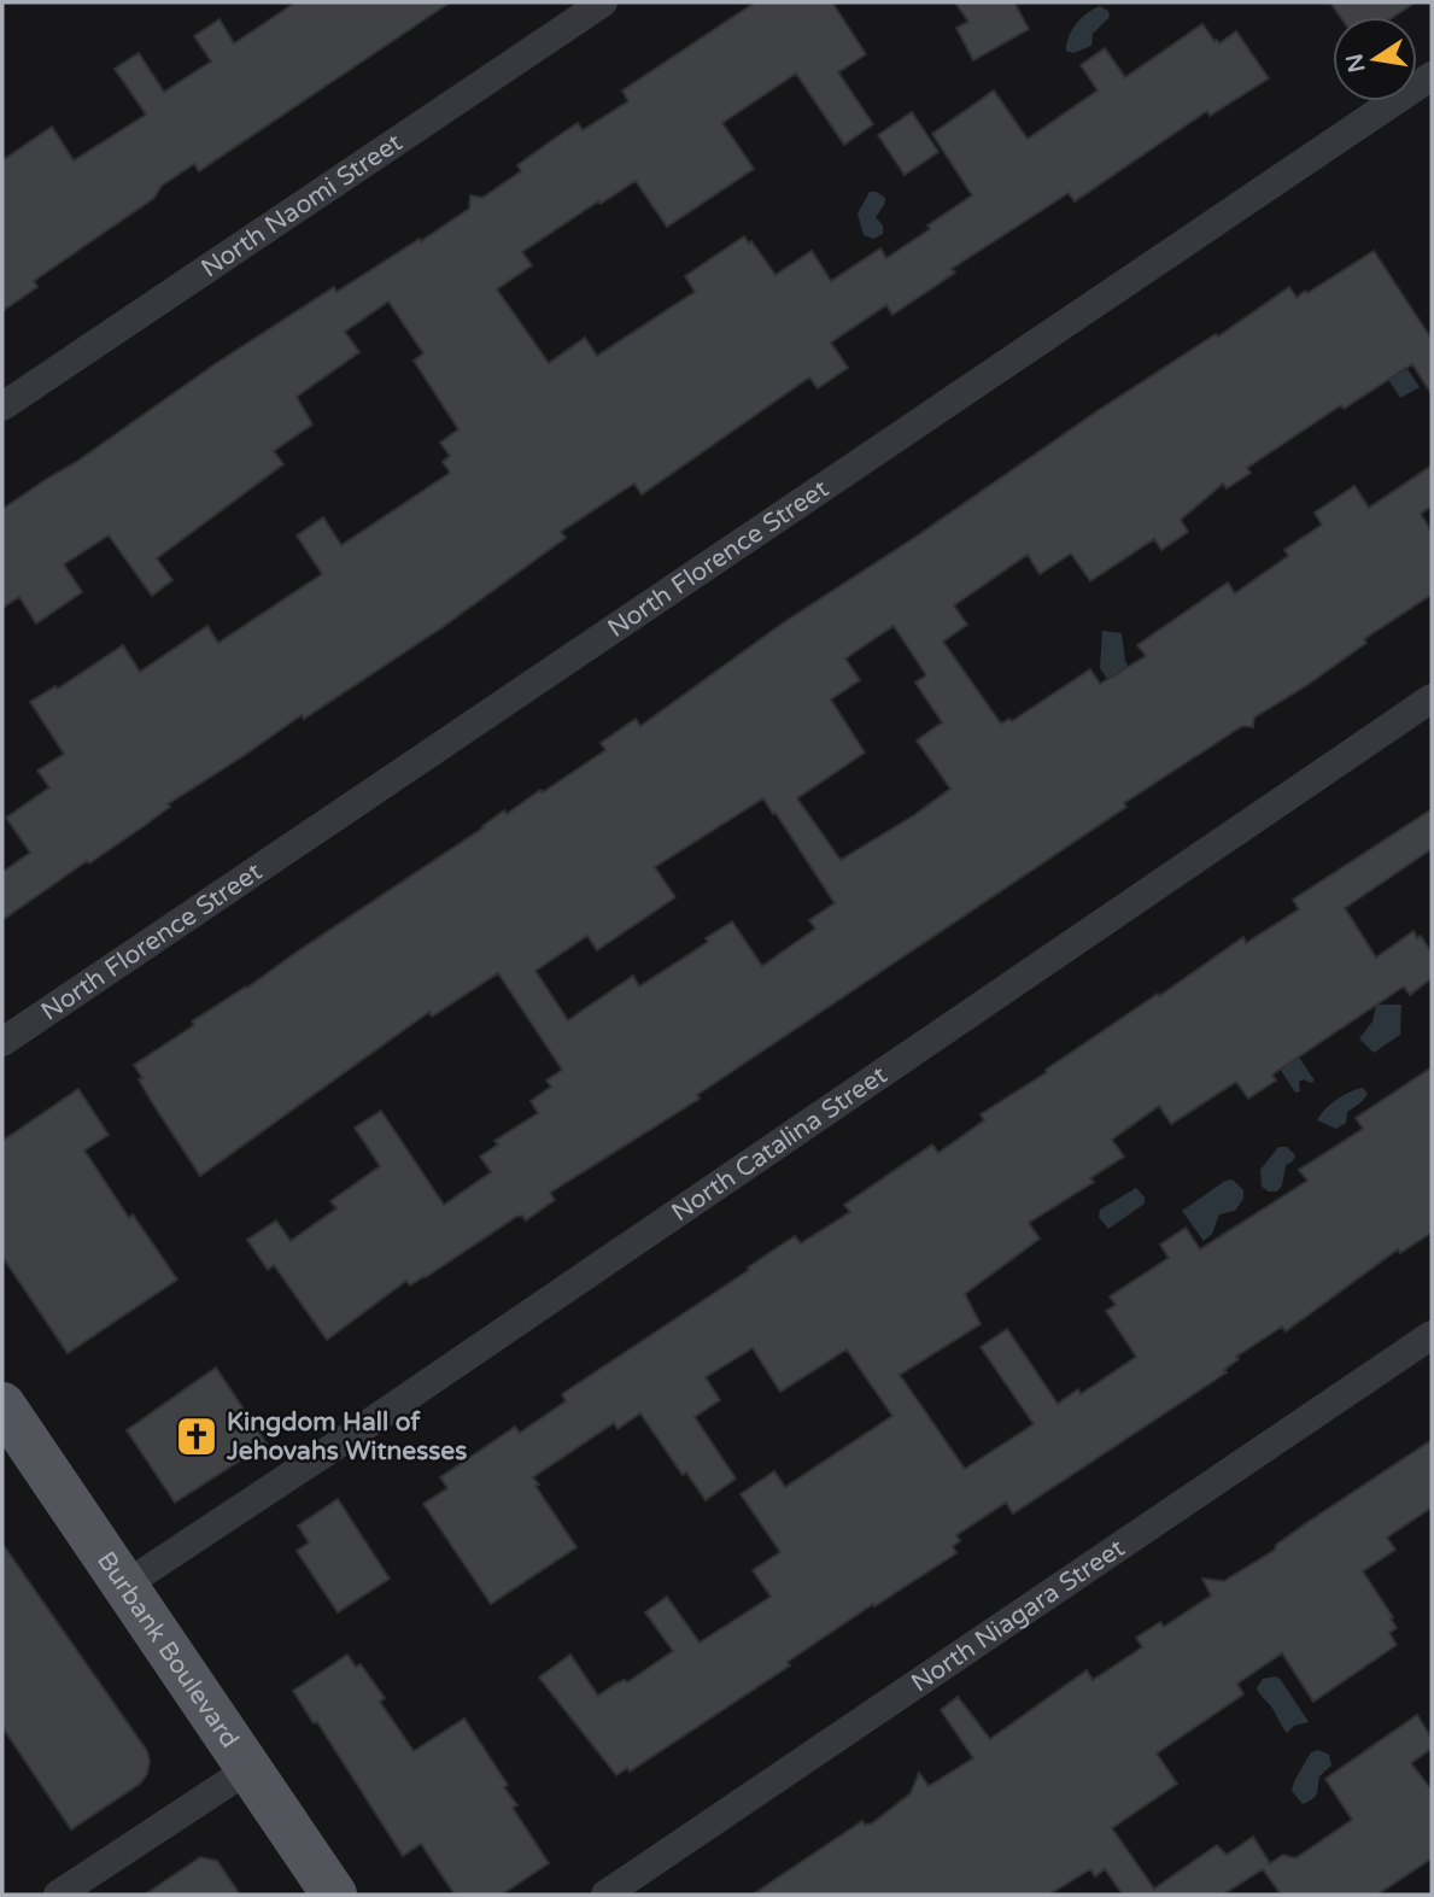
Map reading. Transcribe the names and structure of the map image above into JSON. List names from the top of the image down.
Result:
{
  "streets": {
    "main road": ["Burbank Boulevard"],
    "street": [
      "North Naomi Street",
      "North Florence Street",
      "North Catalina Street",
      "North Niagara Street"
    ]
  },
  "crossings": [
    ["North Catalina Street", "Burbank Boulevard"]
  ],
  "places": {
    "church": ["Kingdom Hall of Jehovahs Witnesses"]
  },
  "north": "left"
}
